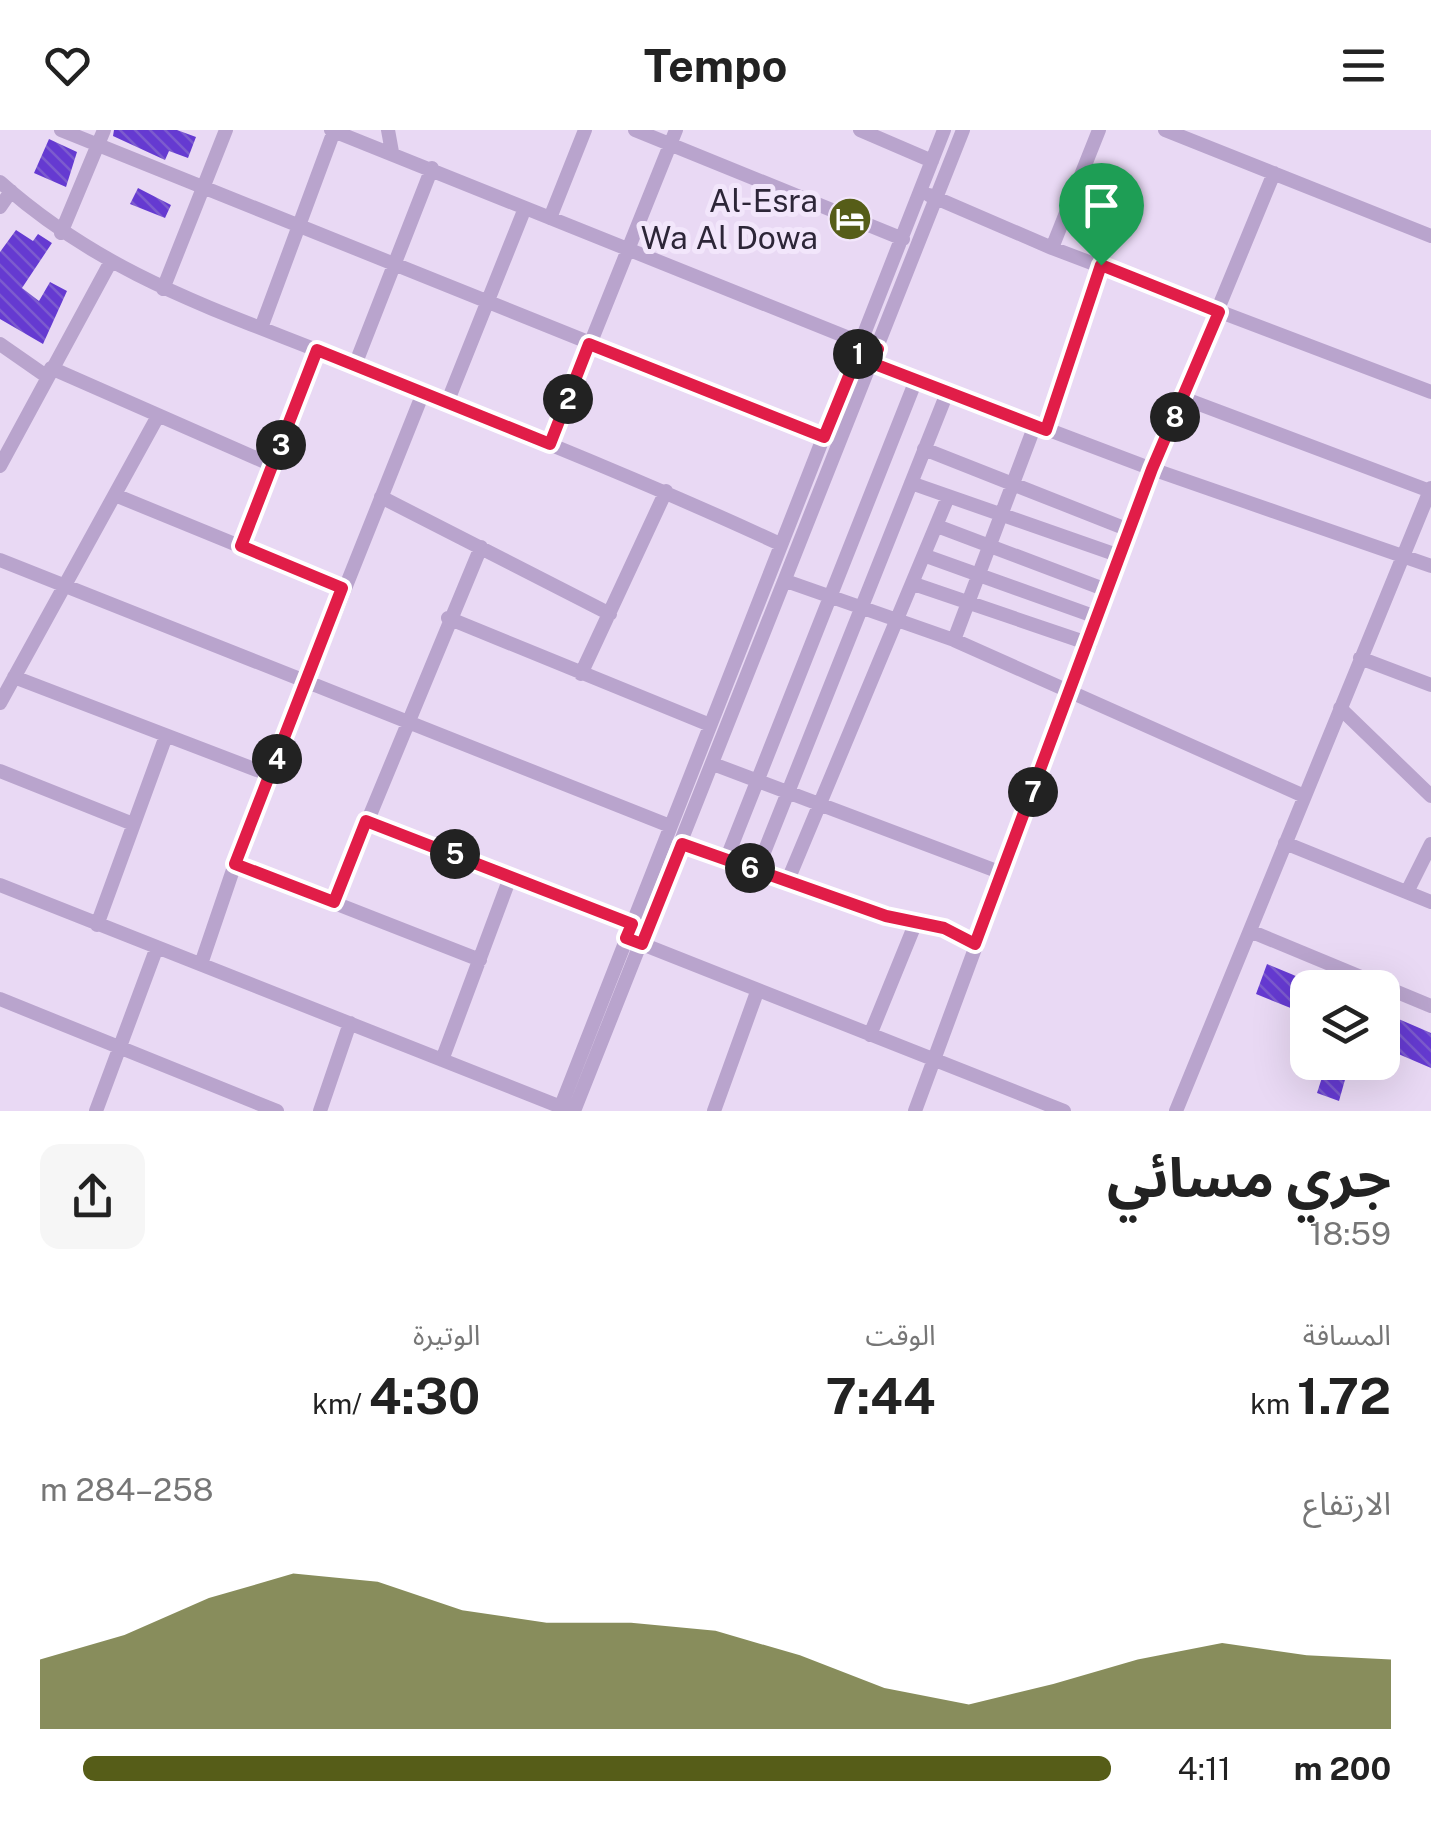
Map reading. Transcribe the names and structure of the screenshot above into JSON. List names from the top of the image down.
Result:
{
  "places": {
    "hotel": ["Al-Esra Wa Al Dowa"]
  },
  "page": {
    "header": "Tempo",
    "pins": [
      "1",
      "2",
      "8",
      "3",
      "4",
      "7",
      "5",
      "6"
    ],
    "heading": ["جري مسائي", "18:59"],
    "stats": [
      ["المسافة", "1.72 km"],
      ["الوقت", "7:44"],
      ["الوتيرة", "4:30 /km"]
    ],
    "chart": ["الارتفاع", "258–284 m"],
    "list": [
      {
        "name": "200 m",
        "note": "4:11"
      }
    ]
  }
}
